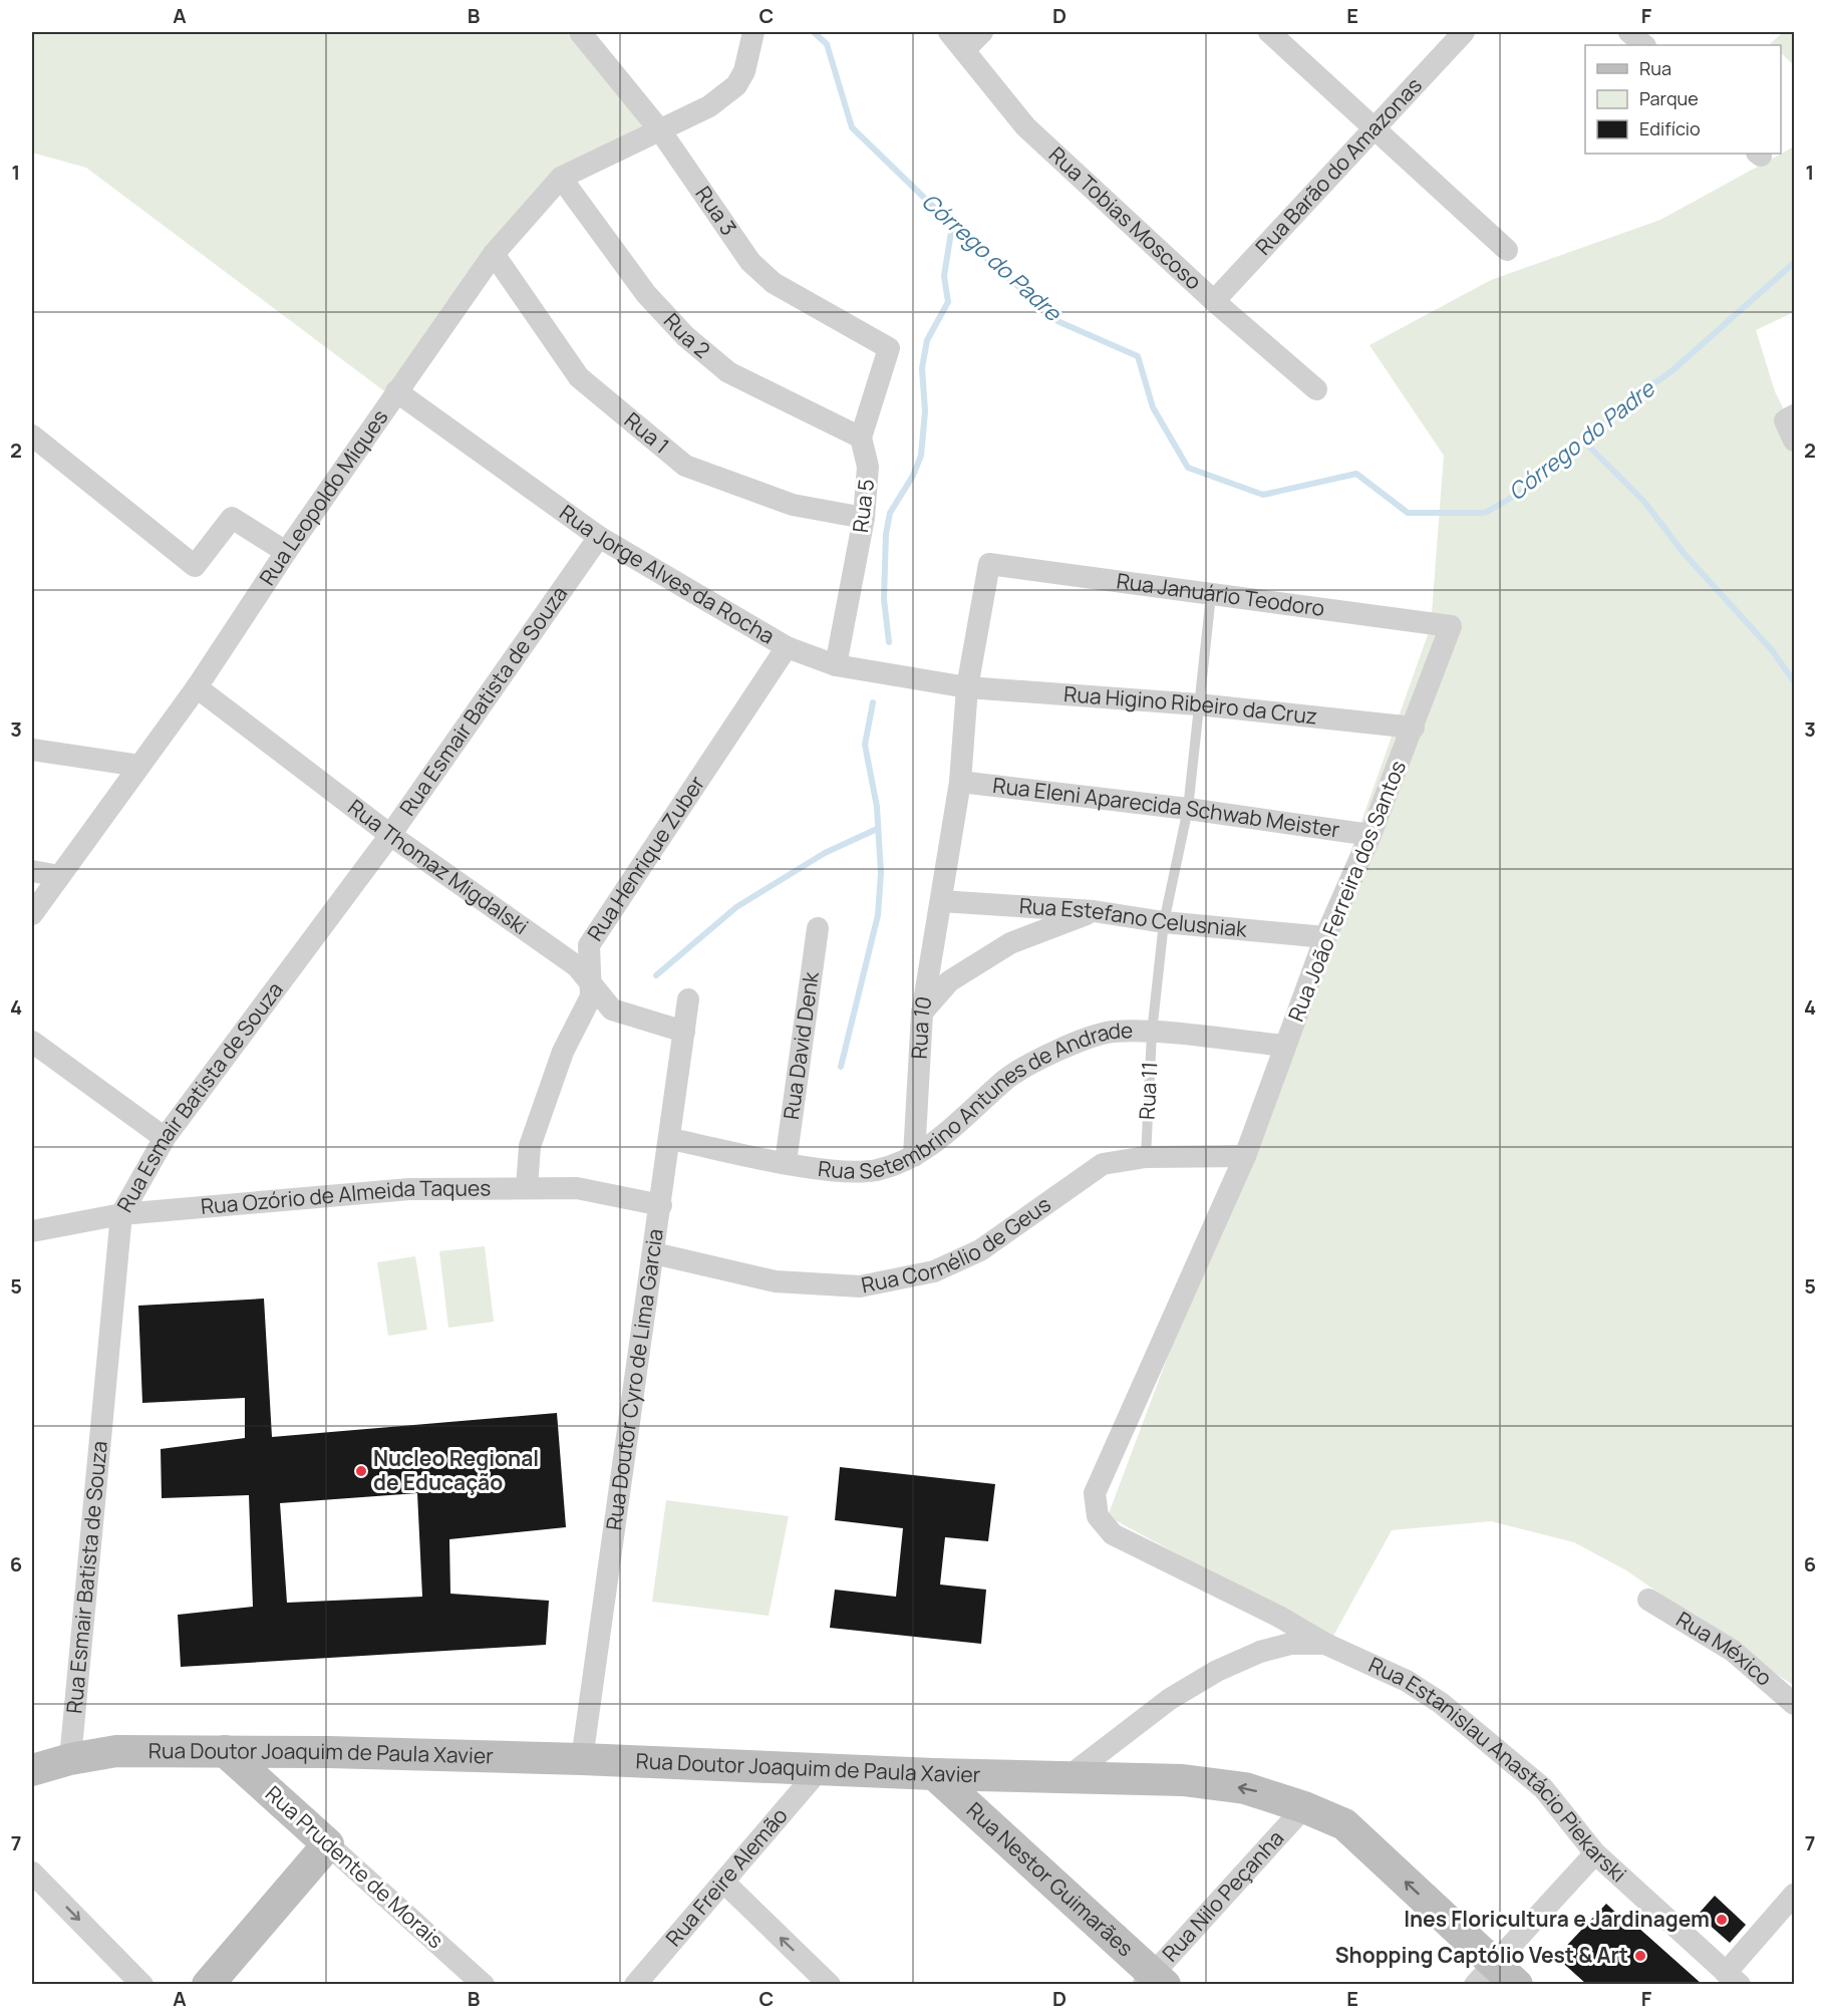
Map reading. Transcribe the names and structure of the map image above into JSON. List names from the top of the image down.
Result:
{
  "streets": {
    "main road": ["Rua Doutor Joaquim de Paula Xavier", "Rua Prudente de Morais", "Rua Nestor Guimarães"],
    "street": [
      "Rua Barão do Amazonas",
      "Rua 3",
      "Rua Tobias Moscoso",
      "Rua 2",
      "Rua 1",
      "Rua Leopoldo Miques",
      "Rua 5",
      "Rua Jorge Alves da Rocha",
      "Rua Januário Teodoro",
      "Rua Esmair Batista de Souza",
      "Rua Higino Ribeiro da Cruz",
      "Rua Eleni Aparecida Schwab Meister",
      "Rua Henrique Zuber",
      "Rua Thomaz Migdalski",
      "Rua João Ferreira dos Santos",
      "Rua Estefano Celusniak",
      "Rua 10",
      "Rua David Denk",
      "Rua Setembrino Antunes de Andrade",
      "Rua Ozório de Almeida Taques",
      "Rua Cornélio de Geus",
      "Rua Doutor Cyro de Lima Garcia",
      "Rua México",
      "Rua Estanislau Anastácio Piekarski",
      "Rua Freire Alemão",
      "Rua Nilo Peçanha"
    ],
    "lane": ["Rua 11"]
  },
  "crossings": [
    ["Rua Barão do Amazonas", "Rua Tobias Moscoso"],
    ["Rua 3", "Rua 2"],
    ["Rua 3", "Rua Leopoldo Miques"],
    ["Rua 3", "Rua 5"],
    ["Rua 2", "Rua Leopoldo Miques"],
    ["Rua 2", "Rua 5"],
    ["Rua 1", "Rua Leopoldo Miques"],
    ["Rua 1", "Rua 5"],
    ["Rua Leopoldo Miques", "Rua Jorge Alves da Rocha"],
    ["Rua Leopoldo Miques", "Rua Thomaz Migdalski"],
    ["Rua 5", "Rua Jorge Alves da Rocha"],
    ["Rua Jorge Alves da Rocha", "Rua Esmair Batista de Souza"],
    ["Rua Jorge Alves da Rocha", "Rua Higino Ribeiro da Cruz"],
    ["Rua Jorge Alves da Rocha", "Rua Henrique Zuber"],
    ["Rua Jorge Alves da Rocha", "Rua 10"],
    ["Rua Januário Teodoro", "Rua João Ferreira dos Santos"],
    ["Rua Januário Teodoro", "Rua 10"],
    ["Rua Januário Teodoro", "Rua 11"],
    ["Rua Esmair Batista de Souza", "Rua Thomaz Migdalski"],
    ["Rua Esmair Batista de Souza", "Rua Ozório de Almeida Taques"],
    ["Rua Esmair Batista de Souza", "Rua Doutor Joaquim de Paula Xavier"],
    ["Rua Higino Ribeiro da Cruz", "Rua João Ferreira dos Santos"],
    ["Rua Higino Ribeiro da Cruz", "Rua 10"],
    ["Rua Higino Ribeiro da Cruz", "Rua 11"],
    ["Rua Eleni Aparecida Schwab Meister", "Rua João Ferreira dos Santos"],
    ["Rua Eleni Aparecida Schwab Meister", "Rua 10"],
    ["Rua Eleni Aparecida Schwab Meister", "Rua 11"],
    ["Rua Henrique Zuber", "Rua Thomaz Migdalski"],
    ["Rua Henrique Zuber", "Rua Ozório de Almeida Taques"],
    ["Rua Thomaz Migdalski", "Rua Doutor Cyro de Lima Garcia"],
    ["Rua João Ferreira dos Santos", "Rua Estefano Celusniak"],
    ["Rua João Ferreira dos Santos", "Rua Setembrino Antunes de Andrade"],
    ["Rua João Ferreira dos Santos", "Rua Cornélio de Geus"],
    ["Rua João Ferreira dos Santos", "Rua Estanislau Anastácio Piekarski"],
    ["Rua Estefano Celusniak", "Rua 10"],
    ["Rua Estefano Celusniak", "Rua 11"],
    ["Rua 10", "Rua Setembrino Antunes de Andrade"],
    ["Rua David Denk", "Rua Setembrino Antunes de Andrade"],
    ["Rua 11", "Rua Setembrino Antunes de Andrade"],
    ["Rua 11", "Rua Cornélio de Geus"],
    ["Rua Setembrino Antunes de Andrade", "Rua Doutor Cyro de Lima Garcia"],
    ["Rua Ozório de Almeida Taques", "Rua Doutor Cyro de Lima Garcia"],
    ["Rua Cornélio de Geus", "Rua Doutor Cyro de Lima Garcia"],
    ["Rua Doutor Cyro de Lima Garcia", "Rua Doutor Joaquim de Paula Xavier"],
    ["Rua Doutor Joaquim de Paula Xavier", "Rua Estanislau Anastácio Piekarski"],
    ["Rua Doutor Joaquim de Paula Xavier", "Rua Prudente de Morais"],
    ["Rua Doutor Joaquim de Paula Xavier", "Rua Freire Alemão"],
    ["Rua Doutor Joaquim de Paula Xavier", "Rua Nestor Guimarães"],
    ["Rua Doutor Joaquim de Paula Xavier", "Rua Nilo Peçanha"],
    ["Rua Nestor Guimarães", "Rua Nilo Peçanha"]
  ],
  "water": ["Córrego do Padre"],
  "places": ["Nucleo Regional de Educação", "Ines Floricultura e Jardinagem", "Shopping Captólio Vest & Art"],
  "legend": ["Rua", "Parque", "Edifício"],
  "grid": {
    "columns": [
      "A",
      "B",
      "C",
      "D",
      "E",
      "F"
    ],
    "rows": [
      "1",
      "2",
      "3",
      "4",
      "5",
      "6",
      "7"
    ]
  }
}
